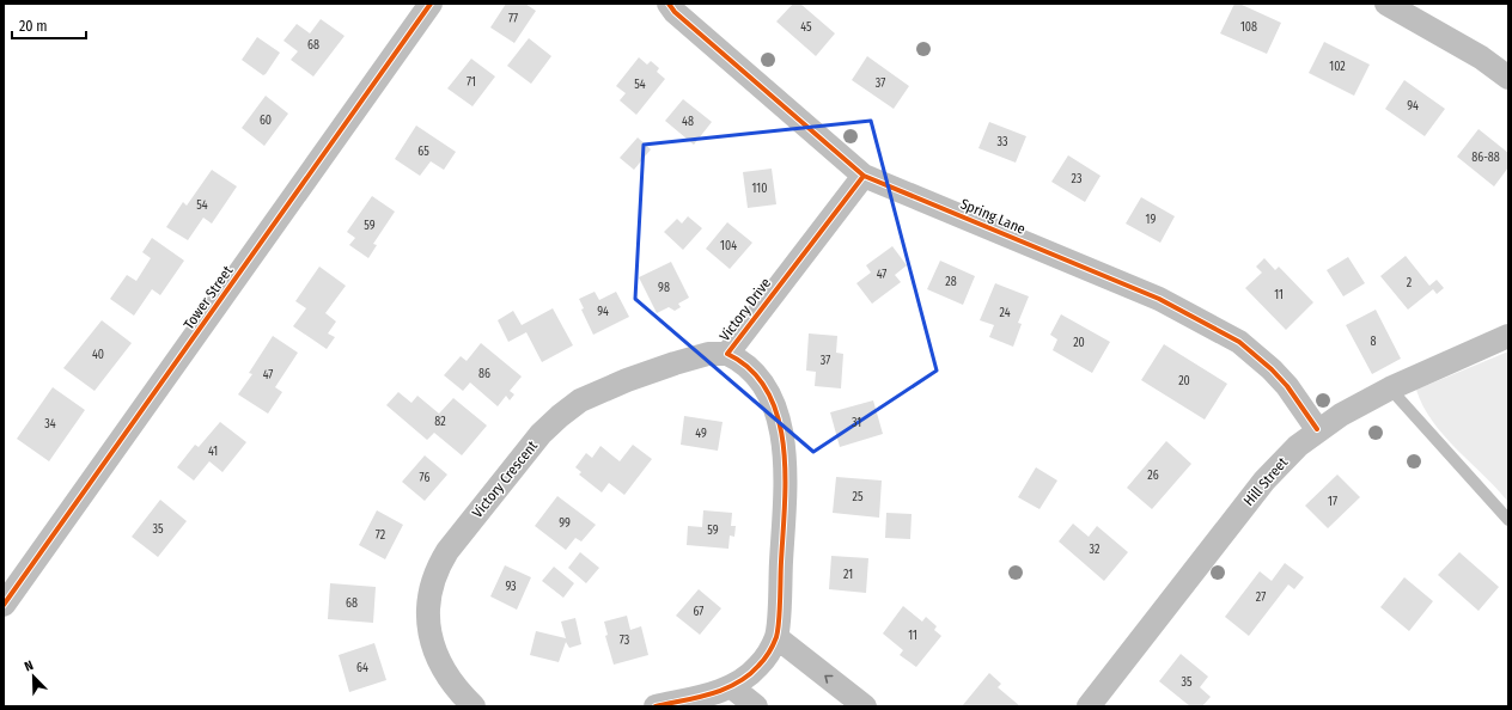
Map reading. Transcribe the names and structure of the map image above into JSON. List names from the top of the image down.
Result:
{
  "streets": {
    "street": [
      "Spring Lane",
      "Tower Street",
      "Victory Drive",
      "Victory Crescent",
      "Hill Street"
    ]
  },
  "crossings": [
    ["Spring Lane", "Victory Drive"],
    ["Spring Lane", "Hill Street"],
    ["Victory Drive", "Victory Crescent"]
  ],
  "house_numbers": [
    "77",
    "45",
    "108",
    "68",
    "102",
    "71",
    "37",
    "54",
    "94",
    "60",
    "48",
    "33",
    "65",
    "86-88",
    "23",
    "110",
    "54",
    "19",
    "59",
    "104",
    "47",
    "28",
    "2",
    "98",
    "11",
    "94",
    "24",
    "8",
    "20",
    "40",
    "37",
    "86",
    "47",
    "20",
    "82",
    "31",
    "34",
    "49",
    "41",
    "26",
    "76",
    "25",
    "17",
    "99",
    "35",
    "59",
    "72",
    "32",
    "21",
    "93",
    "27",
    "68",
    "67",
    "11",
    "73",
    "64",
    "35"
  ],
  "scale_bar": "20 m",
  "north": "top left"
}
